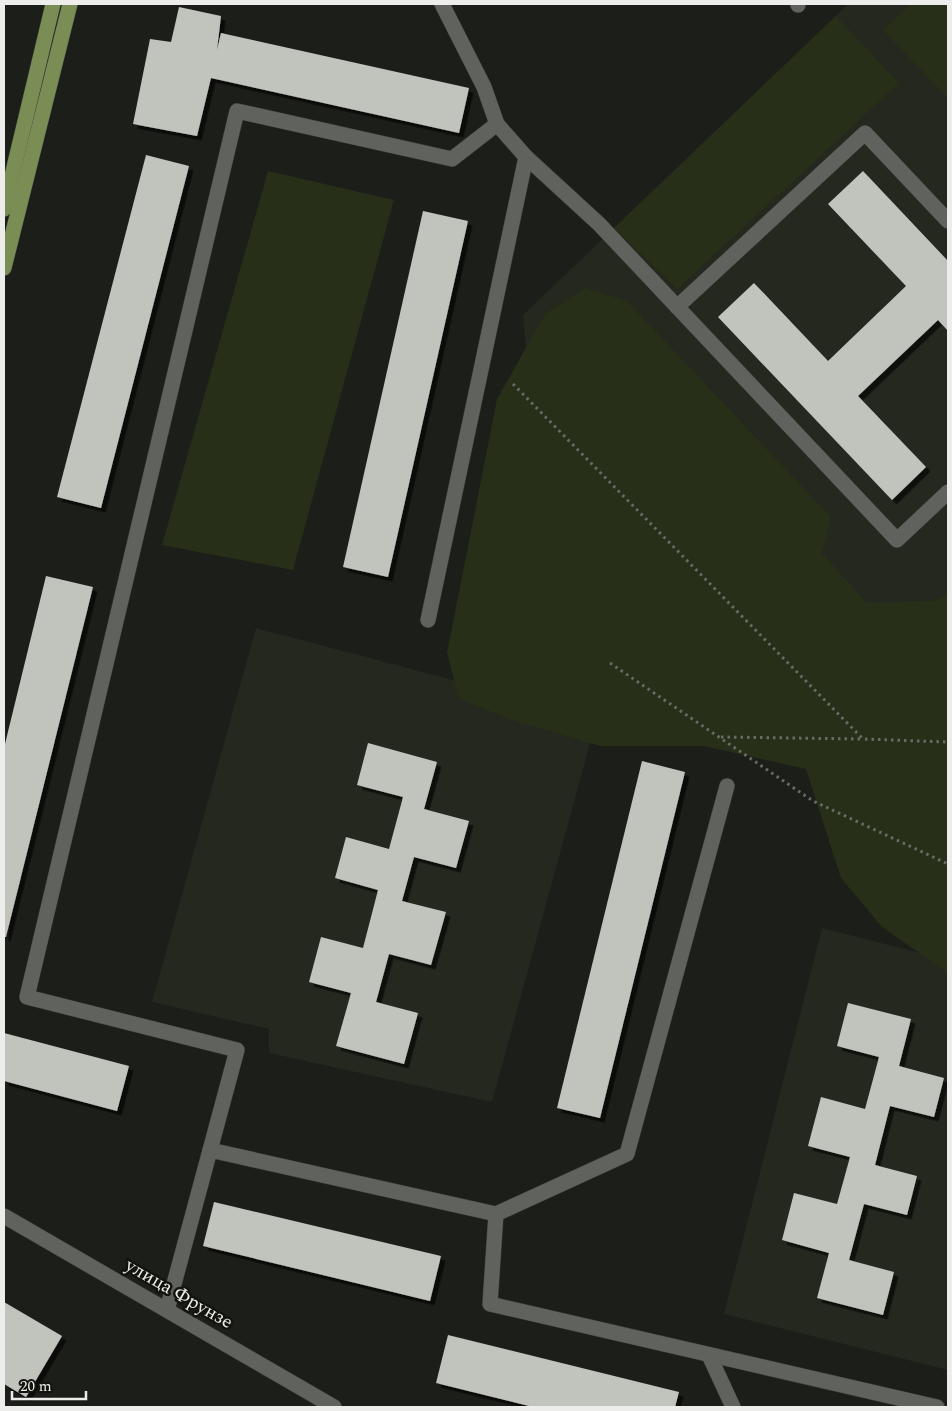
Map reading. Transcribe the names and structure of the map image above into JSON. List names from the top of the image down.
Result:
{
  "streets": {
    "street": ["улица Фрунзе"]
  },
  "scale_bar": "20 m"
}
